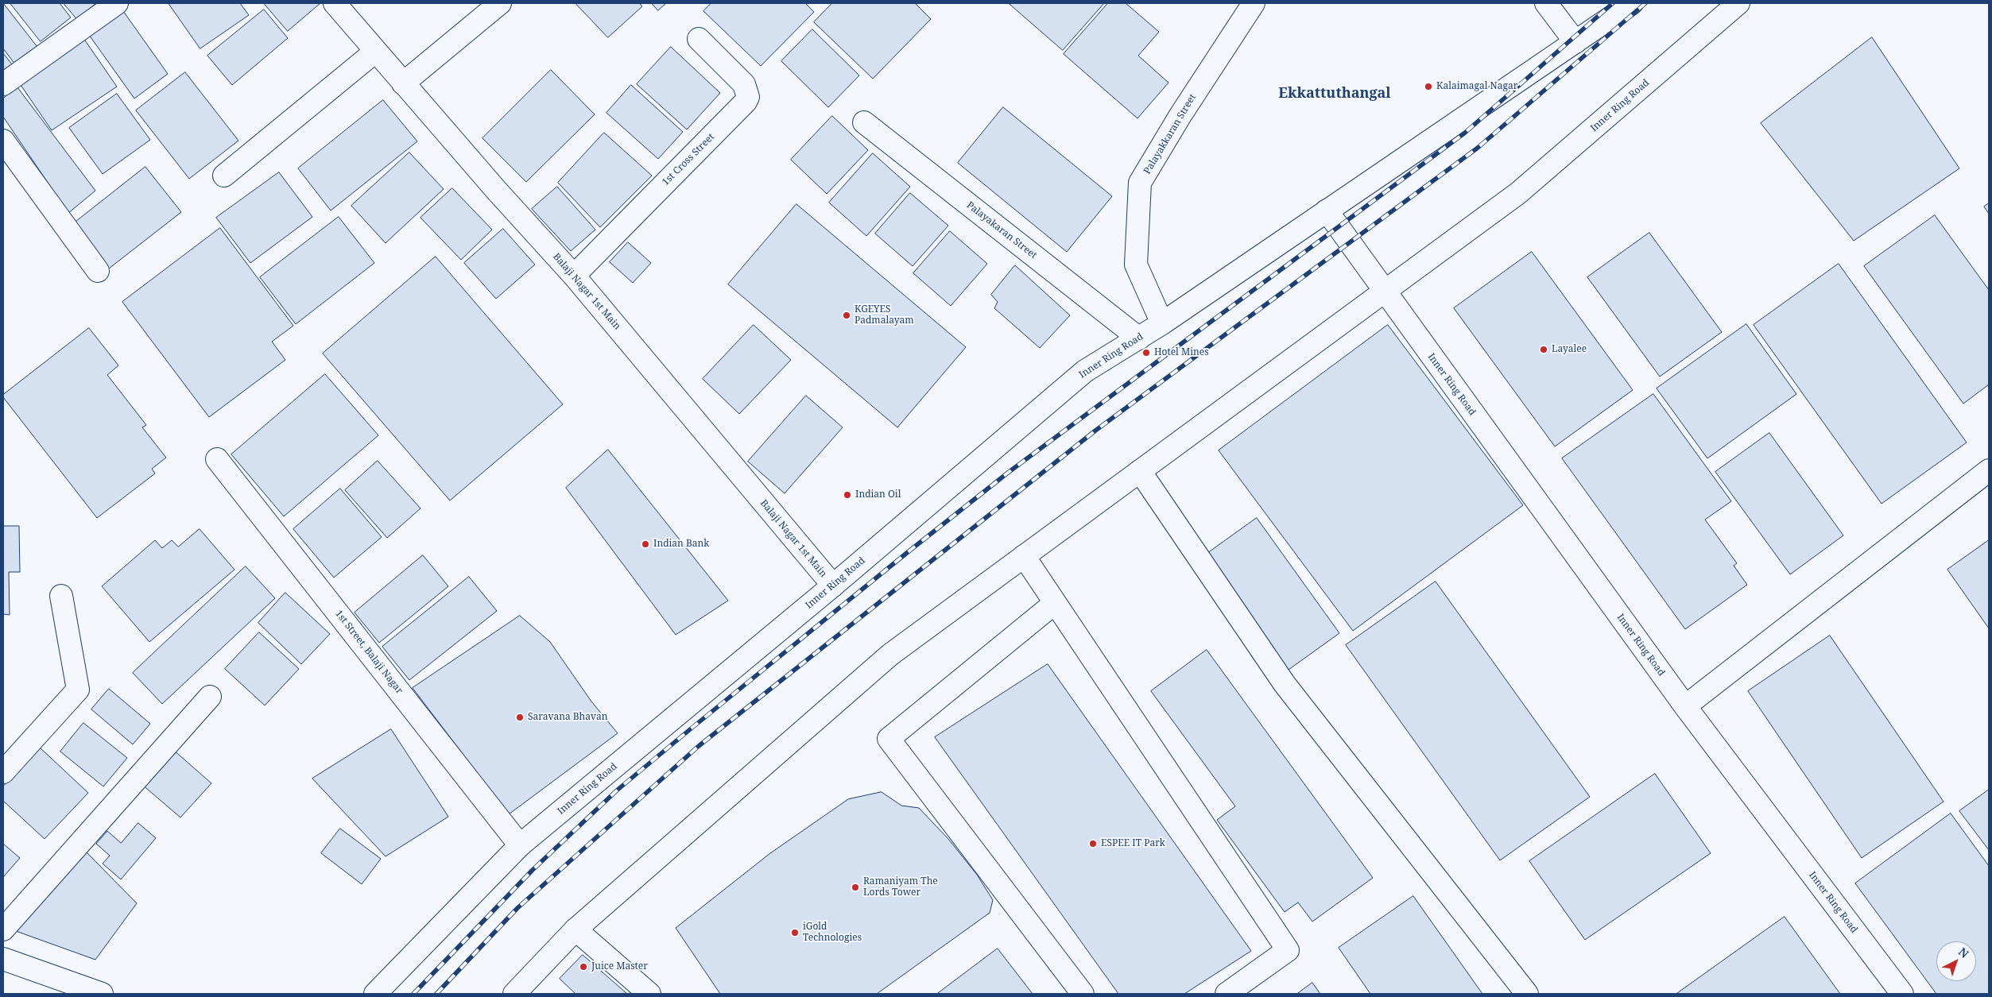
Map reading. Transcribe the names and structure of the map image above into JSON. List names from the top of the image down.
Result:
{
  "streets": {
    "street": [
      "Inner Ring Road",
      "Palayakkaran Street",
      "1st Cross Street",
      "Palayakaran Street",
      "Balaji Nagar 1st Main",
      "1st Street, Balaji Nagar"
    ]
  },
  "crossings": [
    ["Inner Ring Road", "Palayakkaran Street"],
    ["Inner Ring Road", "Palayakaran Street"],
    ["Inner Ring Road", "Balaji Nagar 1st Main"],
    ["Inner Ring Road", "1st Street, Balaji Nagar"],
    ["1st Cross Street", "Balaji Nagar 1st Main"]
  ],
  "districts": ["Ekkattuthangal"],
  "places": [
    "Kalaimagal Nagar",
    "KGEYES Padmalayam",
    "Layalee",
    "Hotel Mines",
    "Indian Oil",
    "Indian Bank",
    "Saravana Bhavan",
    "ESPEE IT Park",
    "Ramaniyam The Lords Tower",
    "iGold Technologies",
    "Juice Master"
  ],
  "north": "top right"
}
